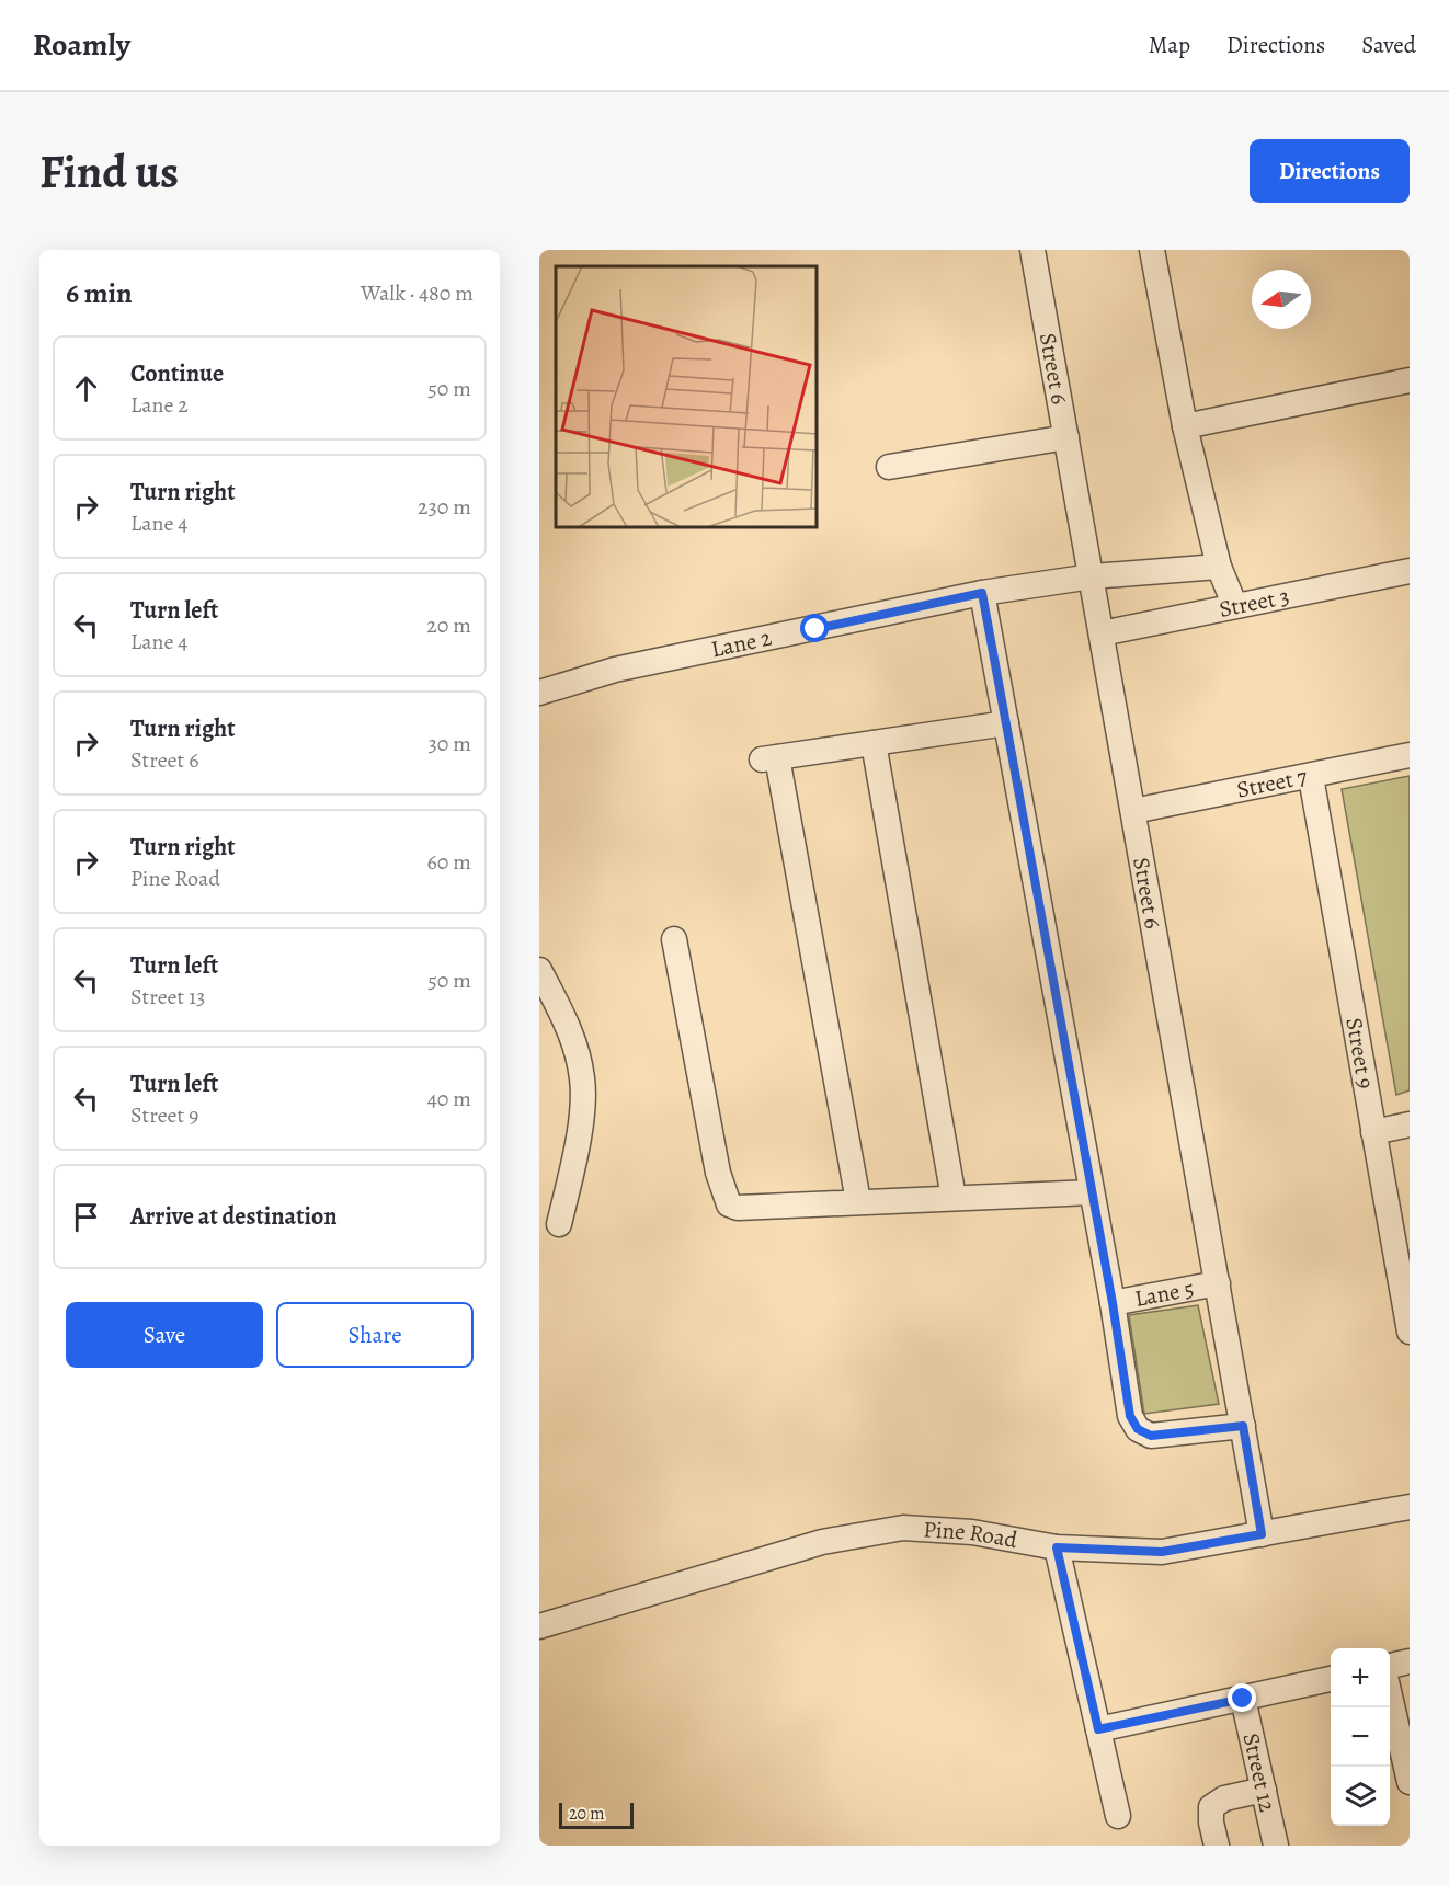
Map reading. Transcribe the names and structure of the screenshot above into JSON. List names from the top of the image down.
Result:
{
  "streets": {
    "street": [
      "Street 6",
      "Street 3",
      "Lane 2",
      "Street 7",
      "Street 9",
      "Lane 5",
      "Pine Road",
      "Street 12"
    ]
  },
  "crossings": [
    ["Street 6", "Street 3"],
    ["Street 6", "Lane 2"],
    ["Street 6", "Street 7"],
    ["Street 6", "Lane 5"],
    ["Street 6", "Pine Road"],
    ["Street 7", "Street 9"]
  ],
  "scale_bar": "20 m",
  "north": "left",
  "page": {
    "header": "Roamly",
    "nav": ["Map", "Directions", "Saved"],
    "buttons": [
      "Directions",
      ["Save", "Share"]
    ],
    "title": "Find us",
    "heading": ["6 min", "Walk · 480 m"],
    "list": [
      ["Continue", "Lane 2", "50 m"],
      ["Turn right", "Lane 4", "230 m"],
      ["Turn left", "Lane 4", "20 m"],
      ["Turn right", "Street 6", "30 m"],
      ["Turn right", "Pine Road", "60 m"],
      ["Turn left", "Street 13", "50 m"],
      ["Turn left", "Street 9", "40 m"],
      "Arrive at destination"
    ],
    "map_buttons": ["+", "−"],
    "scale": "20 m"
  }
}
